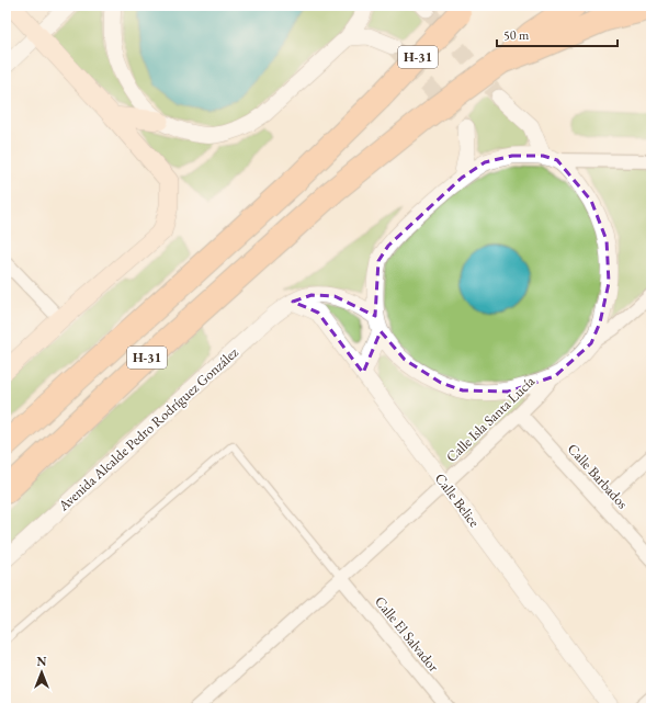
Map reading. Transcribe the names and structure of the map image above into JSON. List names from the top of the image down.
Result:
{
  "streets": {
    "highway": ["H-31"],
    "street": [
      "Calle Isla Santa Lucía",
      "Avenida Alcalde Pedro Rodríguez González",
      "Calle Barbados",
      "Calle Belice",
      "Calle El Salvador"
    ]
  },
  "crossings": [
    ["Calle Isla Santa Lucía", "Calle Barbados"],
    ["Calle Isla Santa Lucía", "Calle Belice"],
    ["Calle Isla Santa Lucía", "Calle El Salvador"],
    ["Avenida Alcalde Pedro Rodríguez González", "Calle Belice"]
  ],
  "scale_bar": "50 m",
  "north": "top"
}
